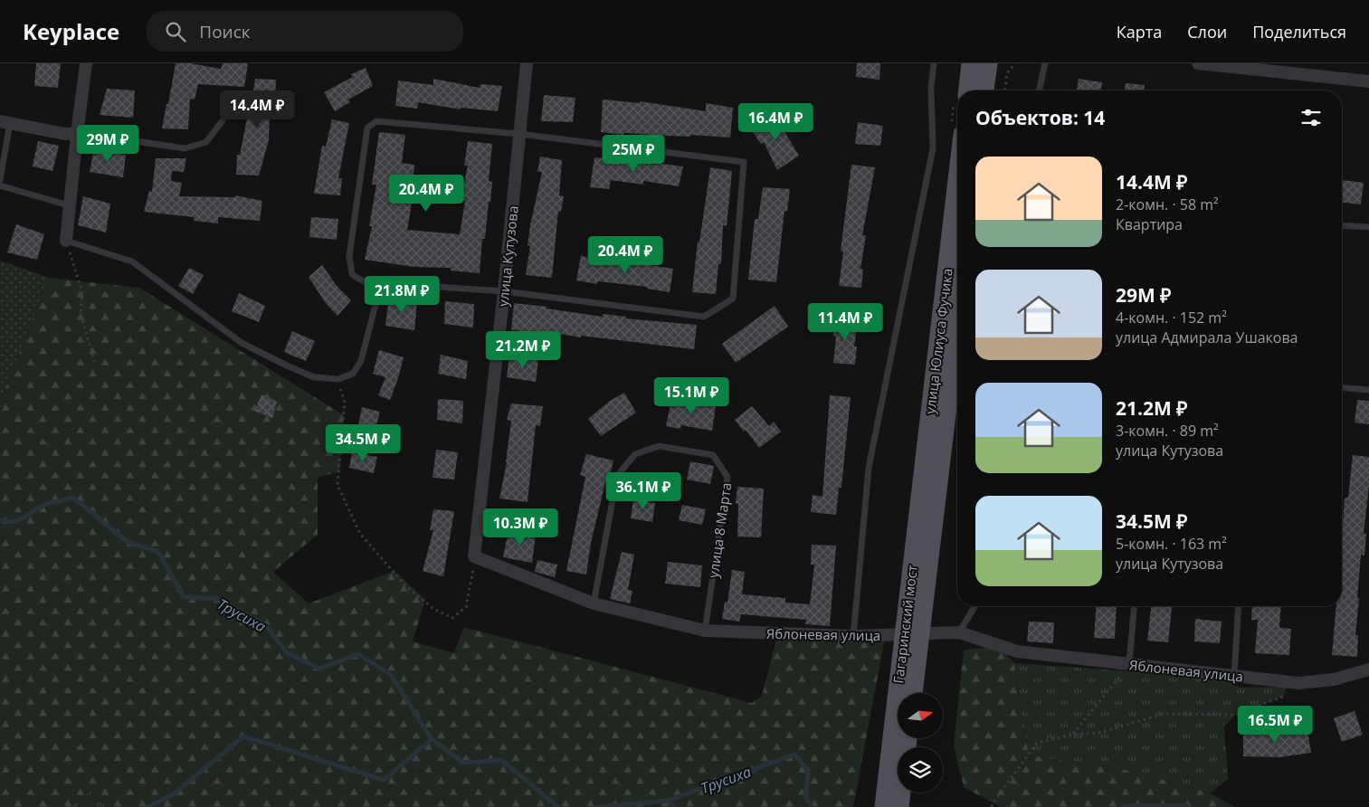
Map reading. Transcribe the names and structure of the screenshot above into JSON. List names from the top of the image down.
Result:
{
  "streets": {
    "main road": ["улица Юлиуса Фучика", "Гагаринский мост"],
    "street": ["улица Кутузова", "Яблоневая улица"],
    "lane": ["улица 8 Марта"]
  },
  "crossings": [
    ["улица Кутузова", "Яблоневая улица"],
    ["улица Юлиуса Фучика", "Гагаринский мост"],
    ["улица 8 Марта", "Яблоневая улица"]
  ],
  "water": ["Трусиха"],
  "north": "right",
  "page": {
    "header": "Keyplace",
    "search": "Поиск",
    "nav": ["Карта", "Слои", "Поделиться"],
    "price": [
      "14.4M ₽",
      "16.4M ₽",
      "29M ₽",
      "25M ₽",
      "20.4M ₽",
      "20.4M ₽",
      "21.8M ₽",
      "11.4M ₽",
      "21.2M ₽",
      "15.1M ₽",
      "34.5M ₽",
      "36.1M ₽",
      "10.3M ₽",
      "16.5M ₽"
    ],
    "heading": "Объектов: 14",
    "list": [
      {
        "name": "14.4M ₽",
        "note": "2-комн. · 58 m² · Квартира"
      },
      {
        "name": "29M ₽",
        "note": "4-комн. · 152 m² · улица Адмирала Ушакова"
      },
      {
        "name": "21.2M ₽",
        "note": "3-комн. · 89 m² · улица Кутузова"
      },
      {
        "name": "34.5M ₽",
        "note": "5-комн. · 163 m² · улица Кутузова"
      }
    ]
  }
}
